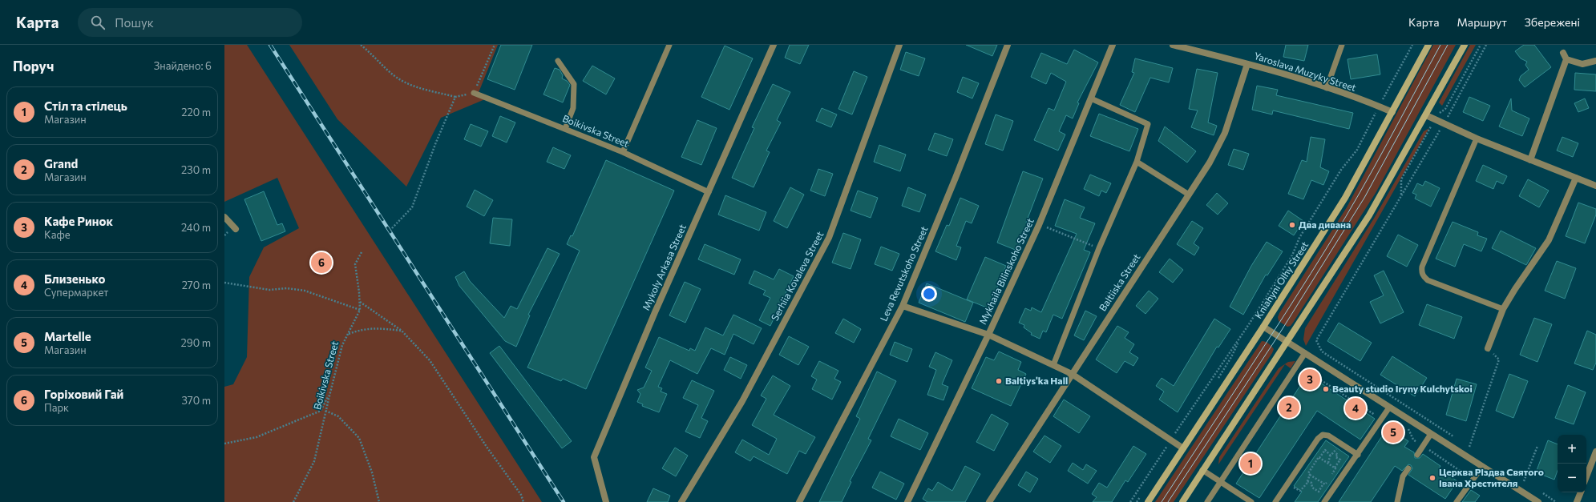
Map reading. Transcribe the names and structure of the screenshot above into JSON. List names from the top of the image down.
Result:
{
  "streets": {
    "main road": ["Kniahyni Olhy Street"],
    "street": [
      "Yaroslava Muzyky Street",
      "Mykoly Arkasa Street",
      "Mykhaila Bilinskoho Street",
      "Leva Revutskoho Street",
      "Serhiia Kovaleva Street",
      "Baltiiska Street"
    ],
    "lane": ["Boikivska Street"]
  },
  "crossings": [
    ["Yaroslava Muzyky Street", "Kniahyni Olhy Street"],
    ["Yaroslava Muzyky Street", "Baltiiska Street"],
    ["Boikivska Street", "Mykoly Arkasa Street"]
  ],
  "places": [
    "Два дивана",
    "Baltiysʹka Hall",
    "Beauty studio Iryny Kulchytskoi",
    "Церква Різдва Святого Івана Хрестителя"
  ],
  "page": {
    "header": "Карта",
    "search": "Пошук",
    "nav": ["Карта", "Маршрут", "Збережені"],
    "heading": ["Поруч", "Знайдено: 6"],
    "list": [
      {
        "mark": "1",
        "name": "Стіл та стілець",
        "note": "Магазин",
        "value": "220 m"
      },
      {
        "mark": "2",
        "name": "Grand",
        "note": "Магазин",
        "value": "230 m"
      },
      {
        "mark": "3",
        "name": "Кафе Ринок",
        "note": "Кафе",
        "value": "240 m"
      },
      {
        "mark": "4",
        "name": "Близенько",
        "note": "Супермаркет",
        "value": "270 m"
      },
      {
        "mark": "5",
        "name": "Martelle",
        "note": "Магазин",
        "value": "290 m"
      },
      {
        "mark": "6",
        "name": "Горіховий Гай",
        "note": "Парк",
        "value": "370 m"
      }
    ],
    "pins": [
      "6",
      "3",
      "2",
      "4",
      "5",
      "1"
    ],
    "map_buttons": ["+", "−"]
  }
}
